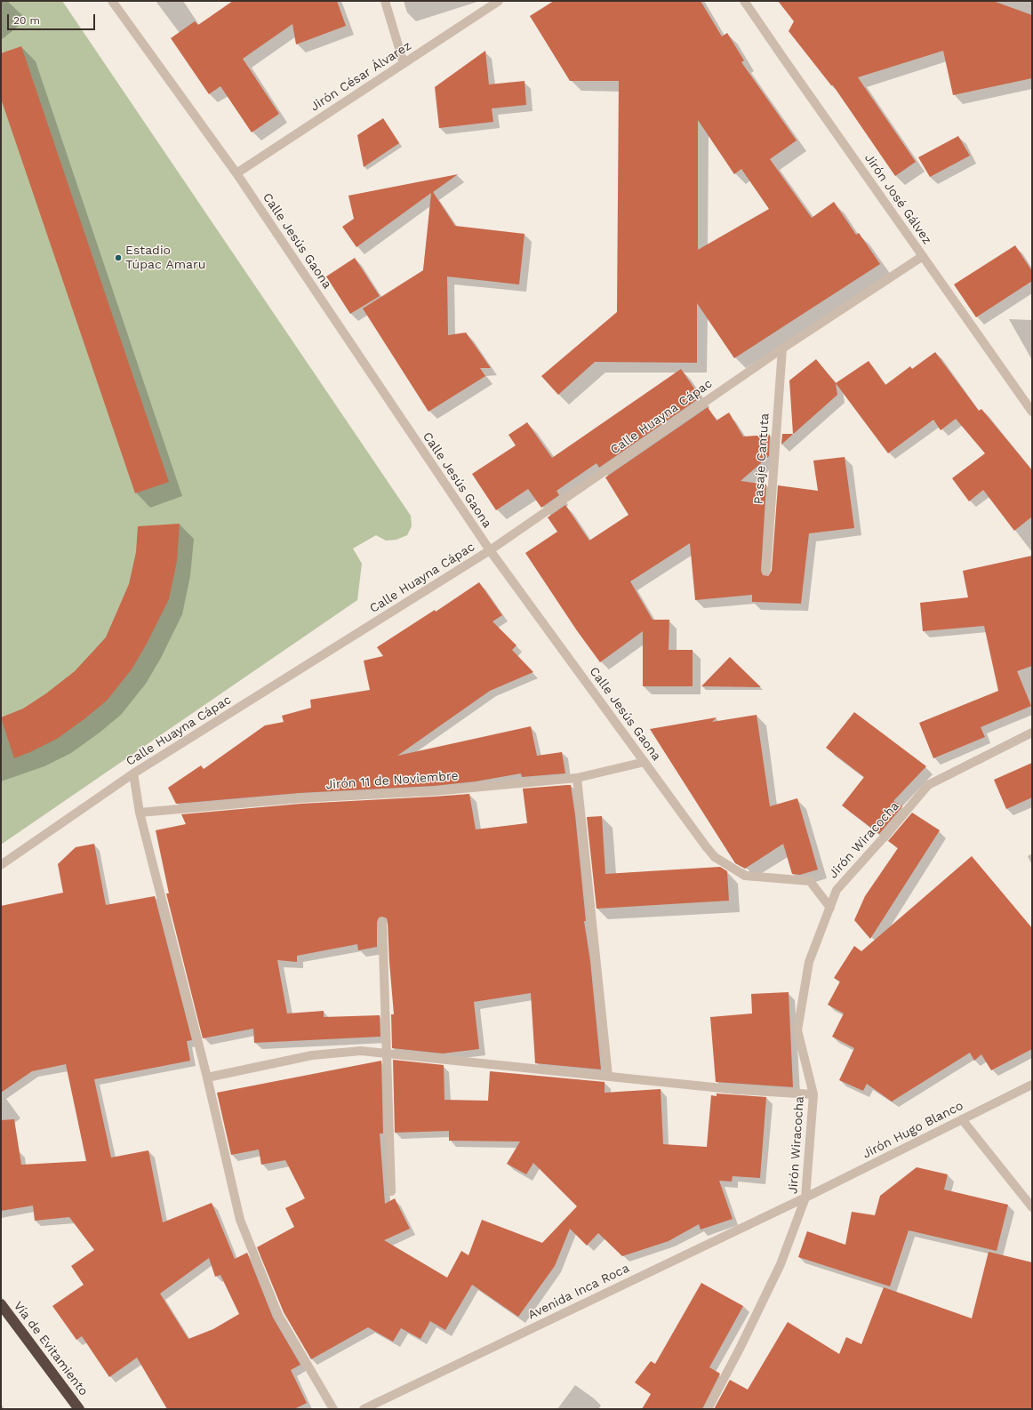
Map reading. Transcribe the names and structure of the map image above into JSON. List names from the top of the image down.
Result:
{
  "streets": {
    "highway": ["Vía de Evitamiento"],
    "street": [
      "Jirón César Álvarez",
      "Jirón José Gálvez",
      "Calle Jesús Gaona",
      "Calle Huayna Cápac",
      "Pasaje Cantuta",
      "Jirón 11 de Noviembre",
      "Jirón Wiracocha",
      "Jirón Hugo Blanco",
      "Avenida Inca Roca"
    ]
  },
  "crossings": [
    ["Jirón César Álvarez", "Calle Jesús Gaona"],
    ["Jirón José Gálvez", "Calle Huayna Cápac"],
    ["Calle Jesús Gaona", "Calle Huayna Cápac"],
    ["Calle Jesús Gaona", "Jirón 11 de Noviembre"],
    ["Calle Jesús Gaona", "Jirón Wiracocha"],
    ["Calle Huayna Cápac", "Pasaje Cantuta"],
    ["Jirón Wiracocha", "Jirón Hugo Blanco"],
    ["Jirón Wiracocha", "Avenida Inca Roca"],
    ["Jirón Hugo Blanco", "Avenida Inca Roca"]
  ],
  "places": ["Estadio Túpac Amaru"],
  "scale_bar": "20 m"
}
